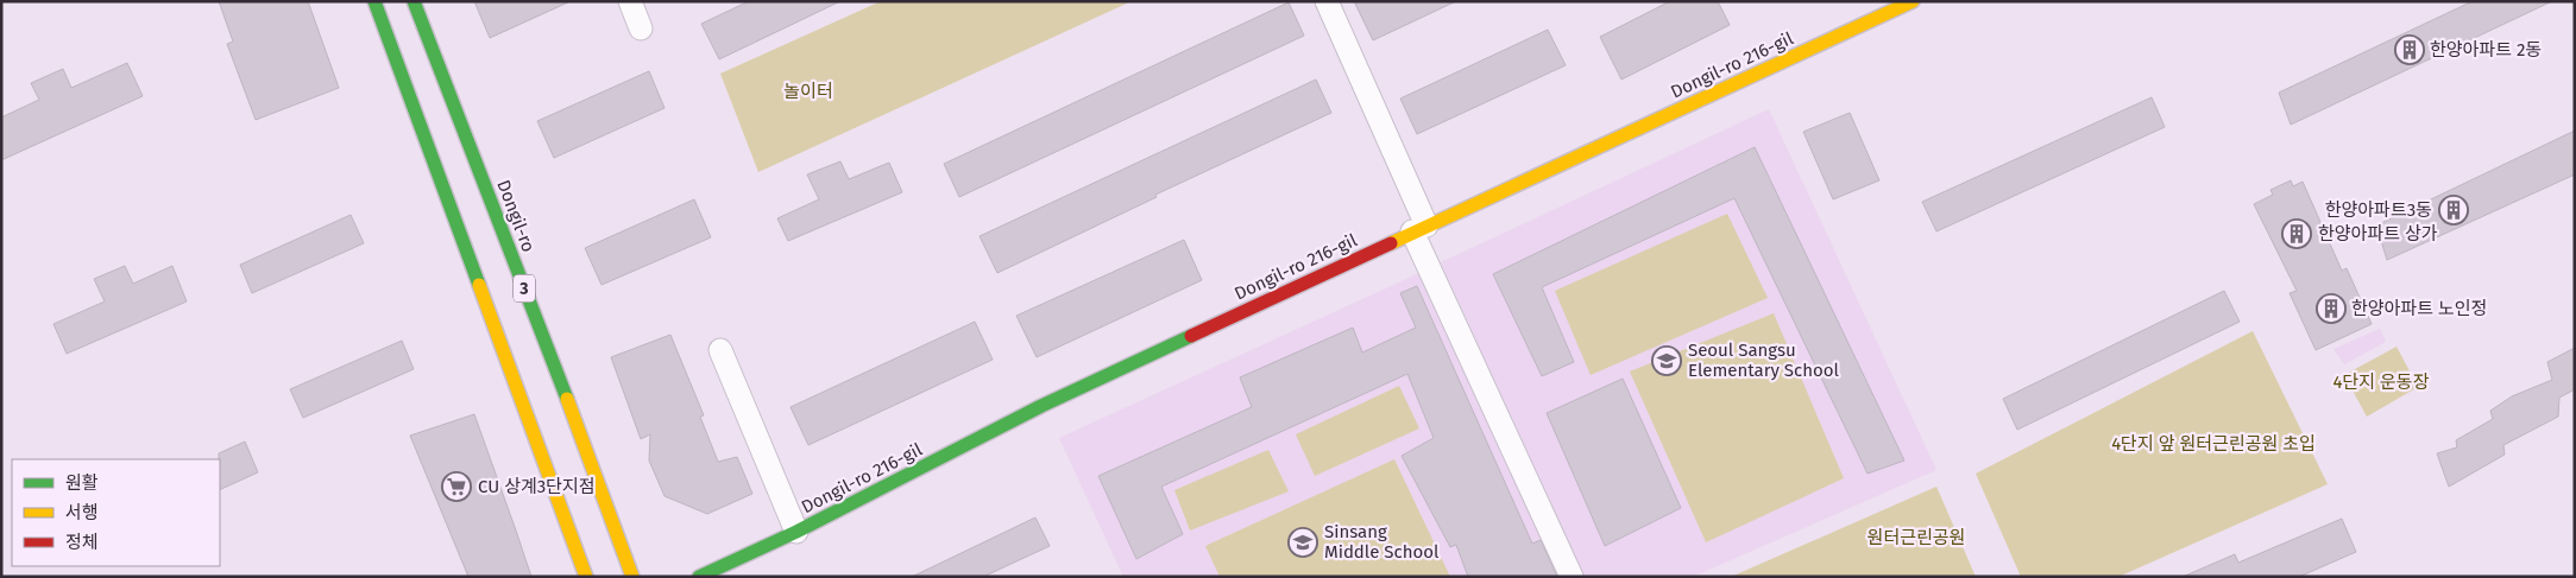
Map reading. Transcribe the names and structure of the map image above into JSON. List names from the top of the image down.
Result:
{
  "streets": {
    "street": ["Dongil-ro 216-gil", "Dongil-ro", "3"]
  },
  "parks": [
    "놀이터",
    "4단지 운동장",
    "4단지 앞 원터근린공원 초입",
    "원터근린공원"
  ],
  "places": {
    "building": [
      "한양아파트 2동",
      "한양아파트3동",
      "한양아파트 상가",
      "한양아파트 노인정"
    ],
    "school or university": ["Seoul Sangsu Elementary School", "Sinsang Middle School"],
    "supermarket": ["CU 상계3단지점"]
  },
  "legend": ["원활", "서행", "정체"]
}
